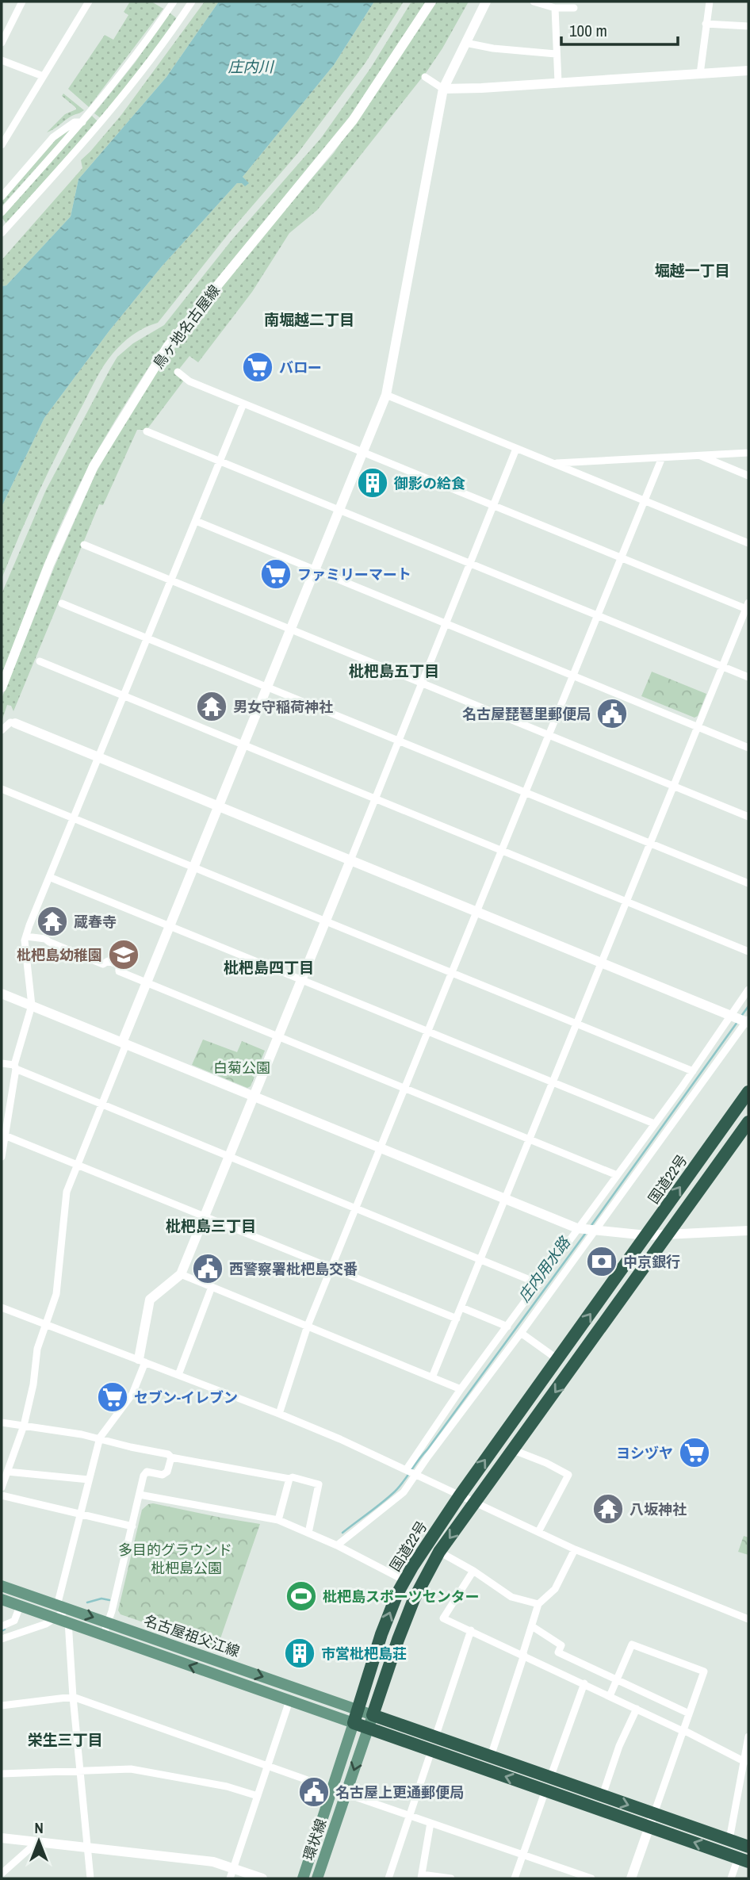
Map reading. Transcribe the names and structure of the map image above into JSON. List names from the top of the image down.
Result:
{
  "streets": {
    "highway": ["国道22号"],
    "main road": ["名古屋祖父江線", "環状線"],
    "street": ["鳥ヶ地名古屋線"]
  },
  "crossings": [
    ["国道22号", "名古屋祖父江線"],
    ["国道22号", "環状線"],
    ["名古屋祖父江線", "環状線"]
  ],
  "districts": [
    "堀越一丁目",
    "南堀越二丁目",
    "枇杷島五丁目",
    "枇杷島四丁目",
    "枇杷島三丁目",
    "栄生三丁目"
  ],
  "water": ["庄内川", "庄内用水路"],
  "parks": ["白菊公園", "多目的グラウンド", "枇杷島公園"],
  "places": {
    "supermarket": [
      "バロー",
      "ファミリーマート",
      "セブン-イレブン",
      "ヨシヅヤ"
    ],
    "building": ["御影の給食", "市営枇杷島荘"],
    "temple": ["男女守稲荷神社", "蔵春寺", "八坂神社"],
    "public building": ["名古屋琵琶里郵便局", "西警察署枇杷島交番", "名古屋上更通郵便局"],
    "school or university": ["枇杷島幼稚園"],
    "bank": ["中京銀行"],
    "sports": ["枇杷島スポーツセンター"]
  },
  "scale_bar": "100 m",
  "north": "top"
}
